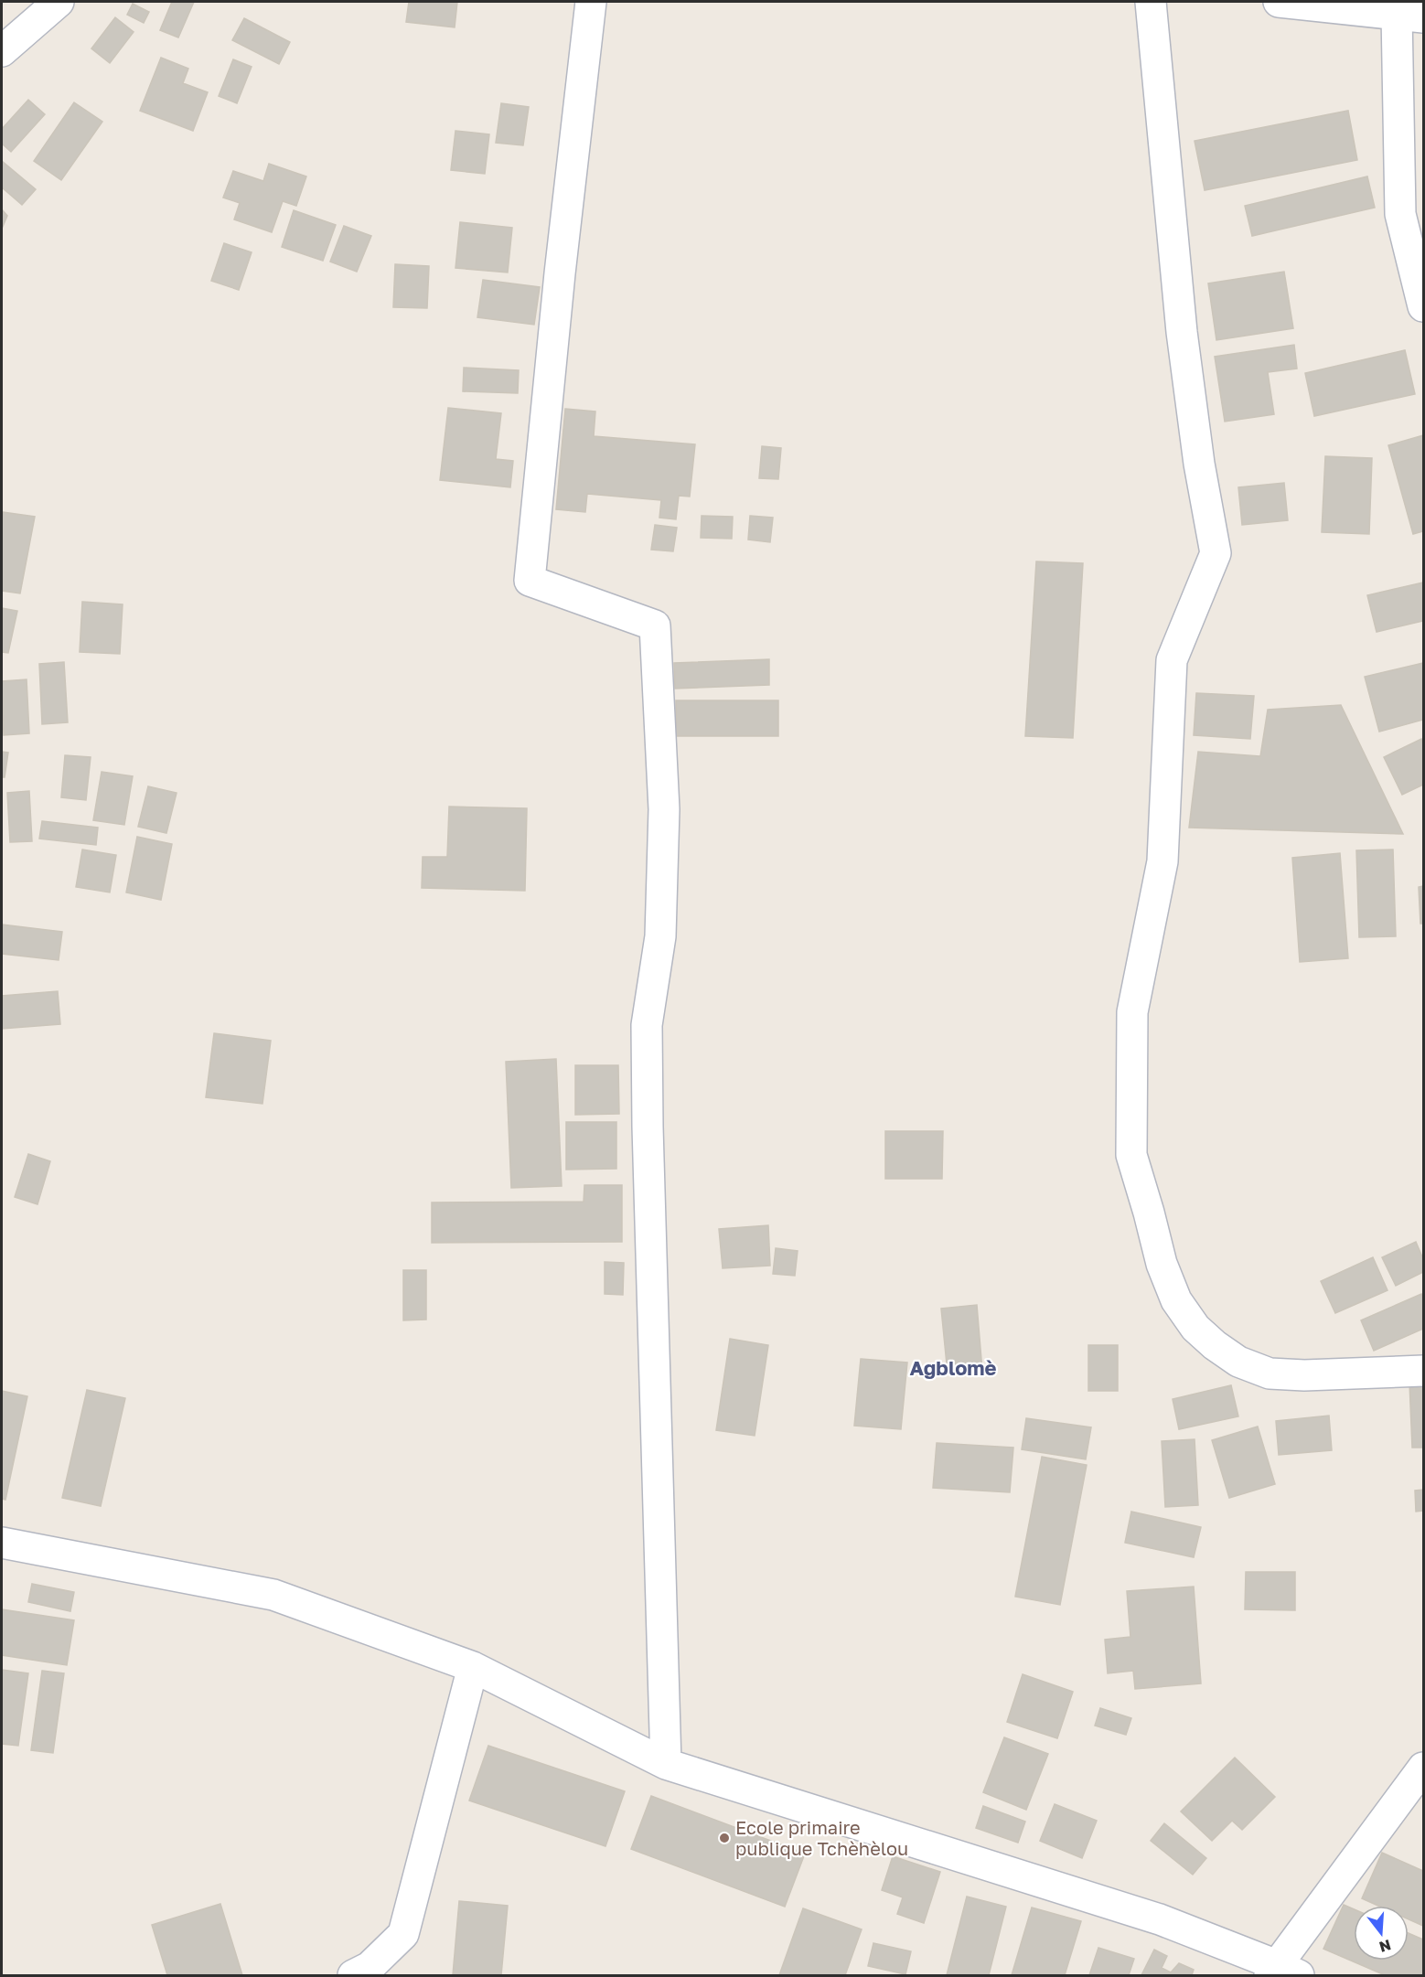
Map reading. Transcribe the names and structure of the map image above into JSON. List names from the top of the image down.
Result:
{
  "districts": ["Agblomè"],
  "places": ["Ecole primaire publique Tchèhèlou"],
  "north": "bottom"
}
